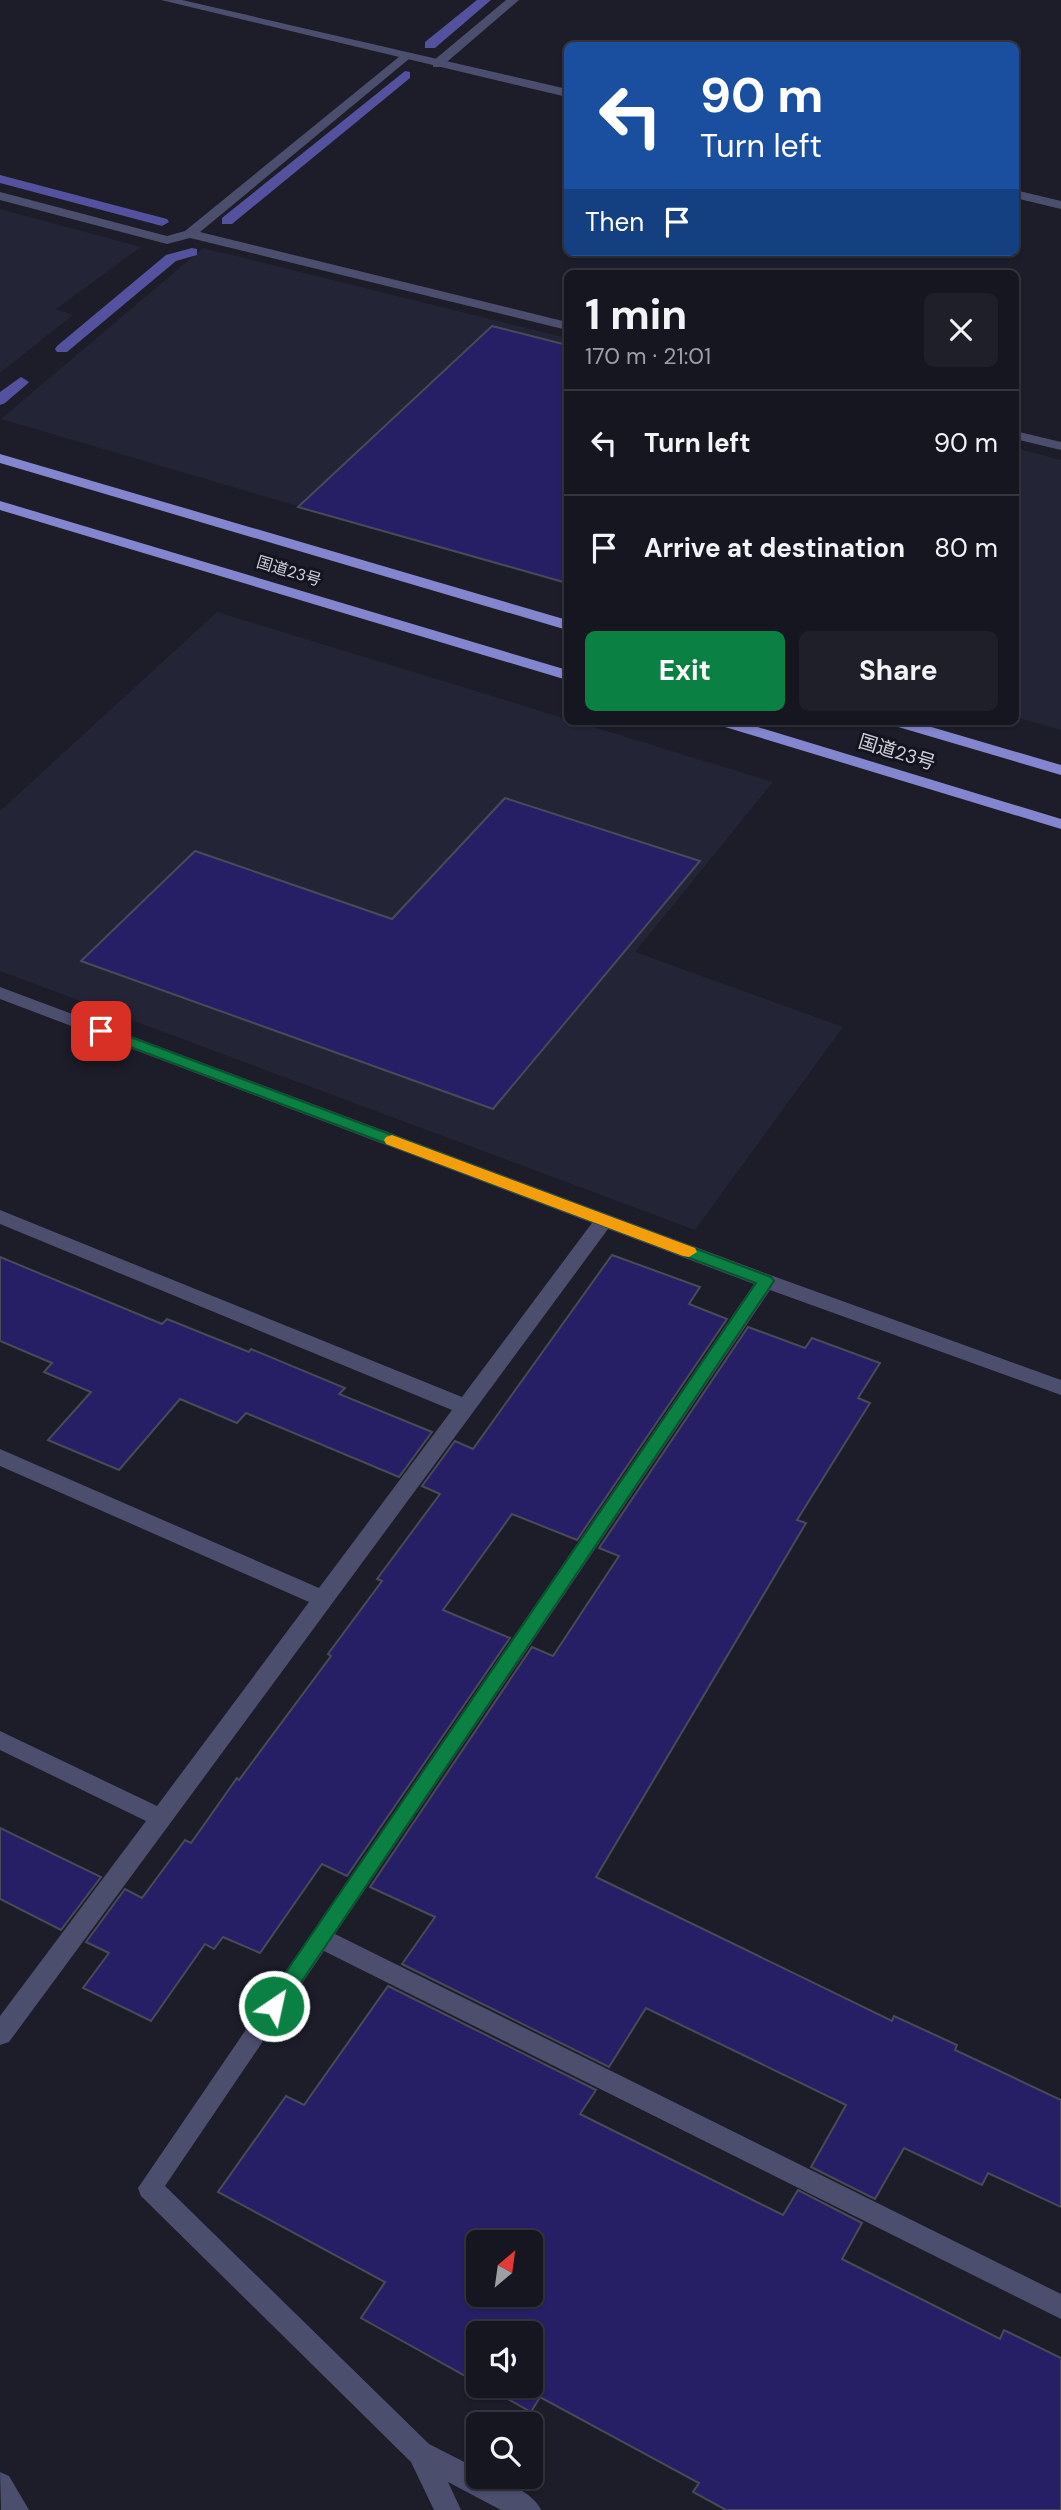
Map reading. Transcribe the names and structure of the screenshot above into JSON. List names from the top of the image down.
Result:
{
  "streets": {
    "highway": ["国道23号"]
  },
  "north": "top right",
  "page": {
    "turn": ["90 m", "Turn left"],
    "then": "Then",
    "heading": ["1 min", "170 m · 21:01"],
    "list": [
      {
        "name": "Turn left",
        "value": "90 m"
      },
      {
        "name": "Arrive at destination",
        "value": "80 m"
      }
    ],
    "buttons": ["Exit", "Share"]
  }
}
